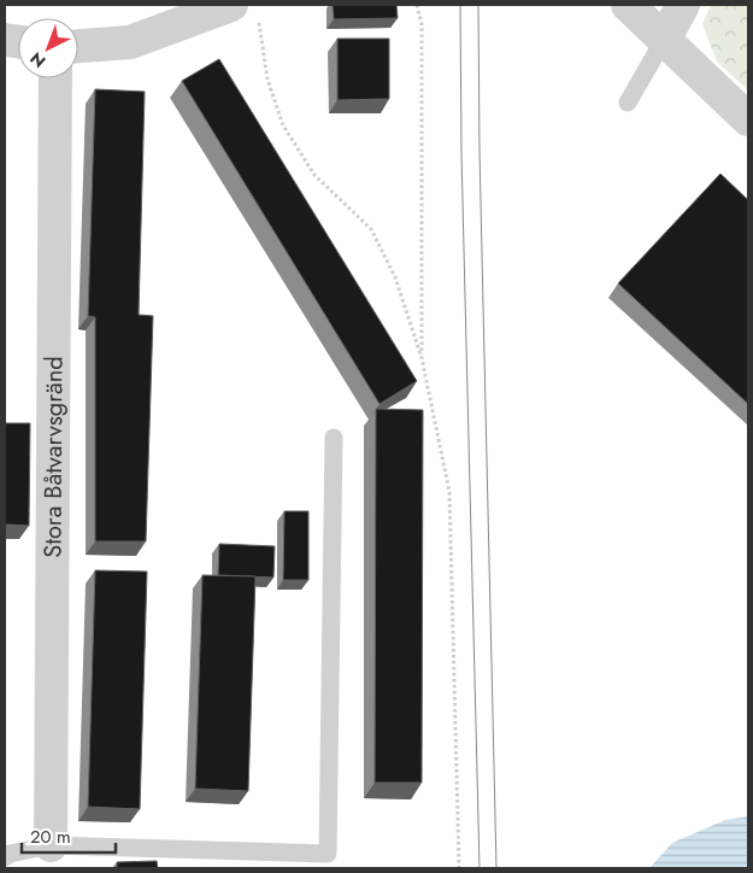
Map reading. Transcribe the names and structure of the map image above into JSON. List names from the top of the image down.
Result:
{
  "streets": {
    "street": ["Stora Båtvarvsgränd"]
  },
  "scale_bar": "20 m",
  "north": "bottom left"
}
